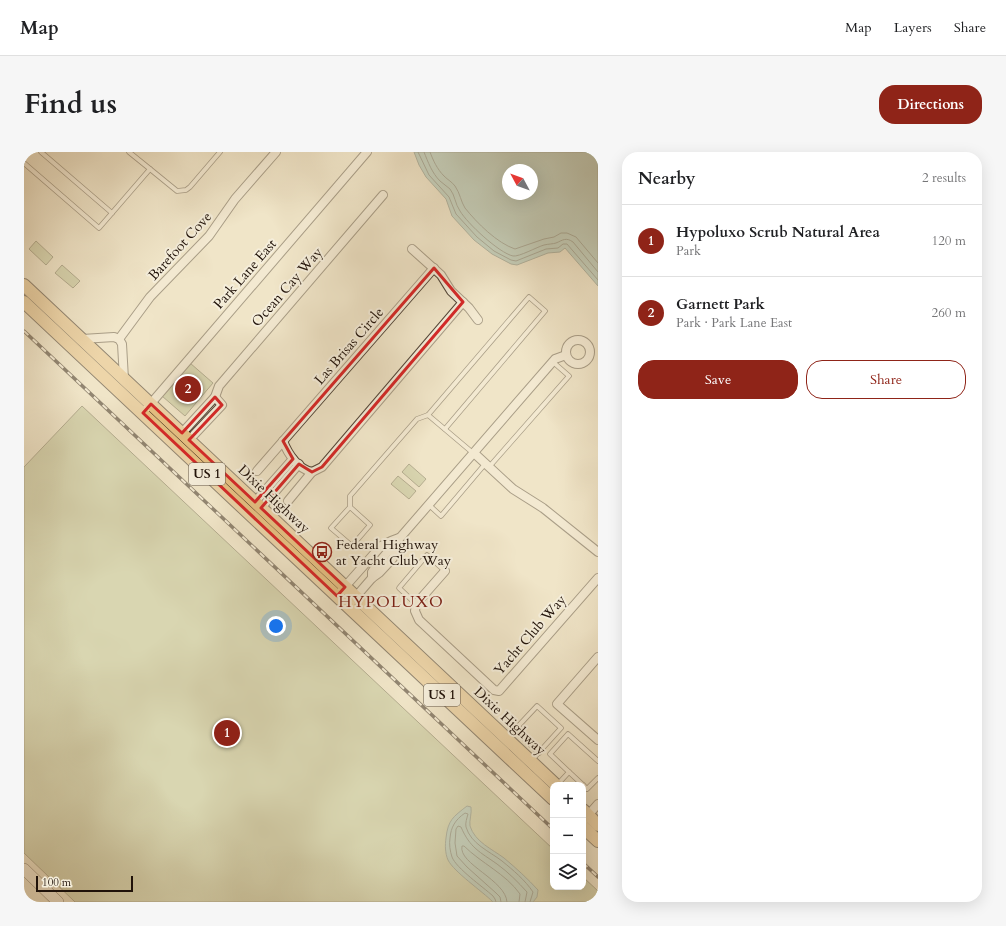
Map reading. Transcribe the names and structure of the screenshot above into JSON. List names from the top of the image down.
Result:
{
  "streets": {
    "main road": ["US 1", "Dixie Highway"],
    "street": [
      "Barefoot Cove",
      "Park Lane East",
      "Ocean Cay Way",
      "Las Brisas Circle",
      "Yacht Club Way"
    ]
  },
  "crossings": [
    ["Park Lane East", "Dixie Highway"],
    ["Ocean Cay Way", "Dixie Highway"]
  ],
  "districts": ["HYPOLUXO"],
  "places": {
    "bus stop": ["Federal Highway at Yacht Club Way"]
  },
  "scale_bar": "100 m",
  "north": "top left",
  "page": {
    "header": "Map",
    "nav": ["Map", "Layers", "Share"],
    "title": "Find us",
    "buttons": [
      "Directions",
      ["Save", "Share"]
    ],
    "heading": ["Nearby", "2 results"],
    "list": [
      {
        "mark": "1",
        "name": "Hypoluxo Scrub Natural Area",
        "note": "Park",
        "value": "120 m"
      },
      {
        "mark": "2",
        "name": "Garnett Park",
        "note": "Park · Park Lane East",
        "value": "260 m"
      }
    ],
    "pins": ["2", "1"],
    "map_buttons": ["+", "−"],
    "scale": "100 m"
  }
}
